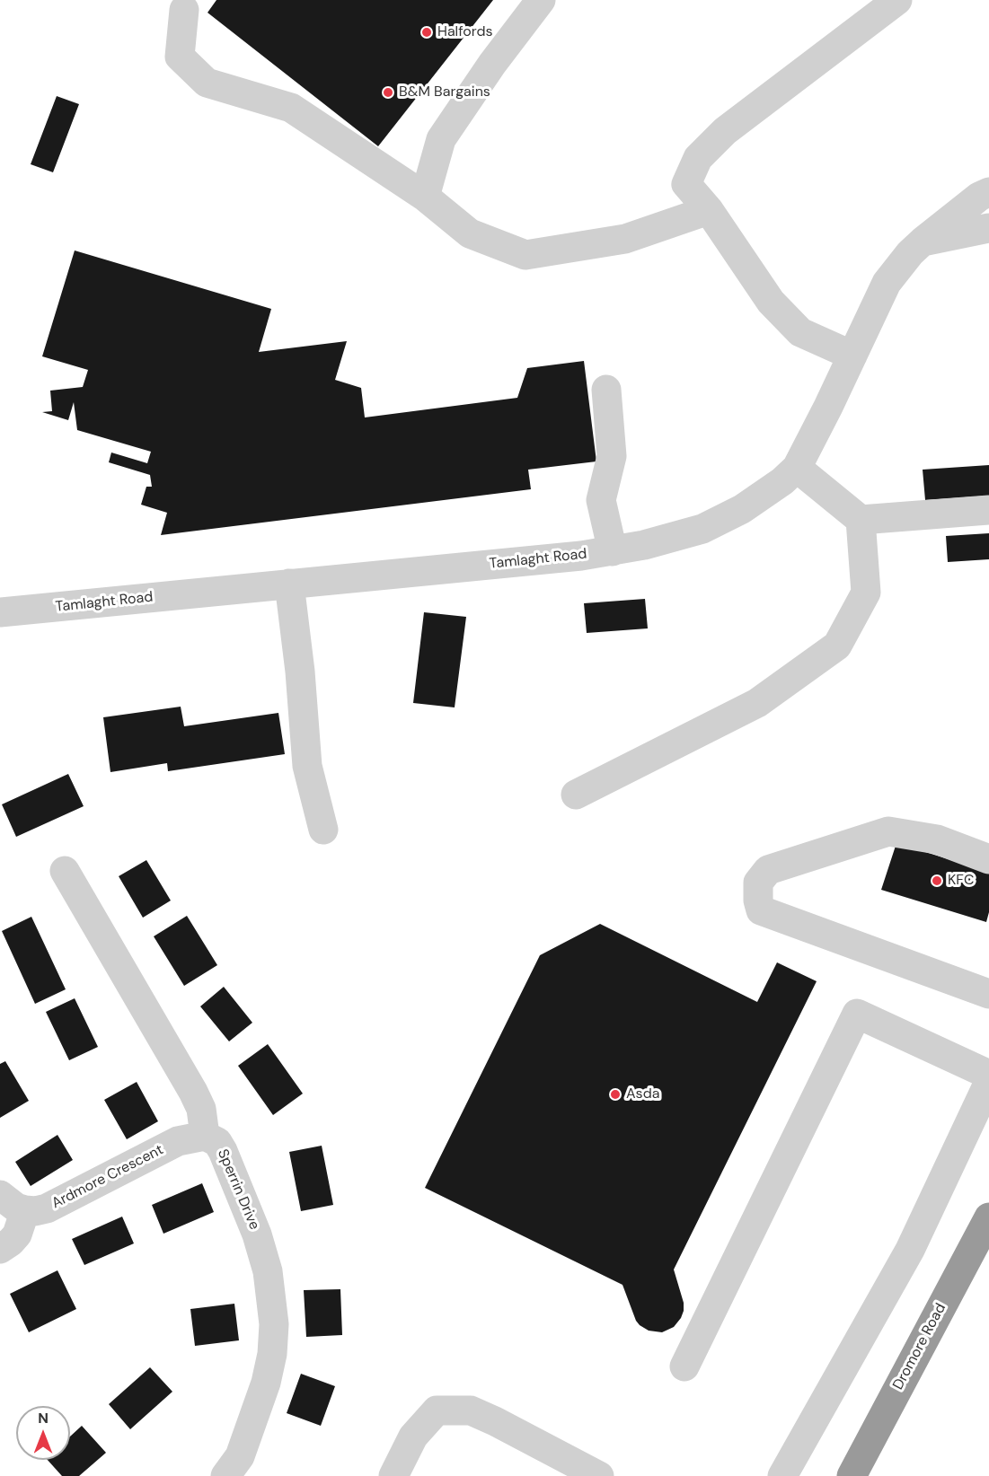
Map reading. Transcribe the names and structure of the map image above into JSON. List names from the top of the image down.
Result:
{
  "streets": {
    "highway": ["Dromore Road"],
    "street": ["Tamlaght Road", "Ardmore Crescent", "Sperrin Drive"]
  },
  "crossings": [
    ["Ardmore Crescent", "Sperrin Drive"]
  ],
  "places": [
    "Halfords",
    "B&M Bargains",
    "KFC",
    "Asda"
  ],
  "north": "top"
}
